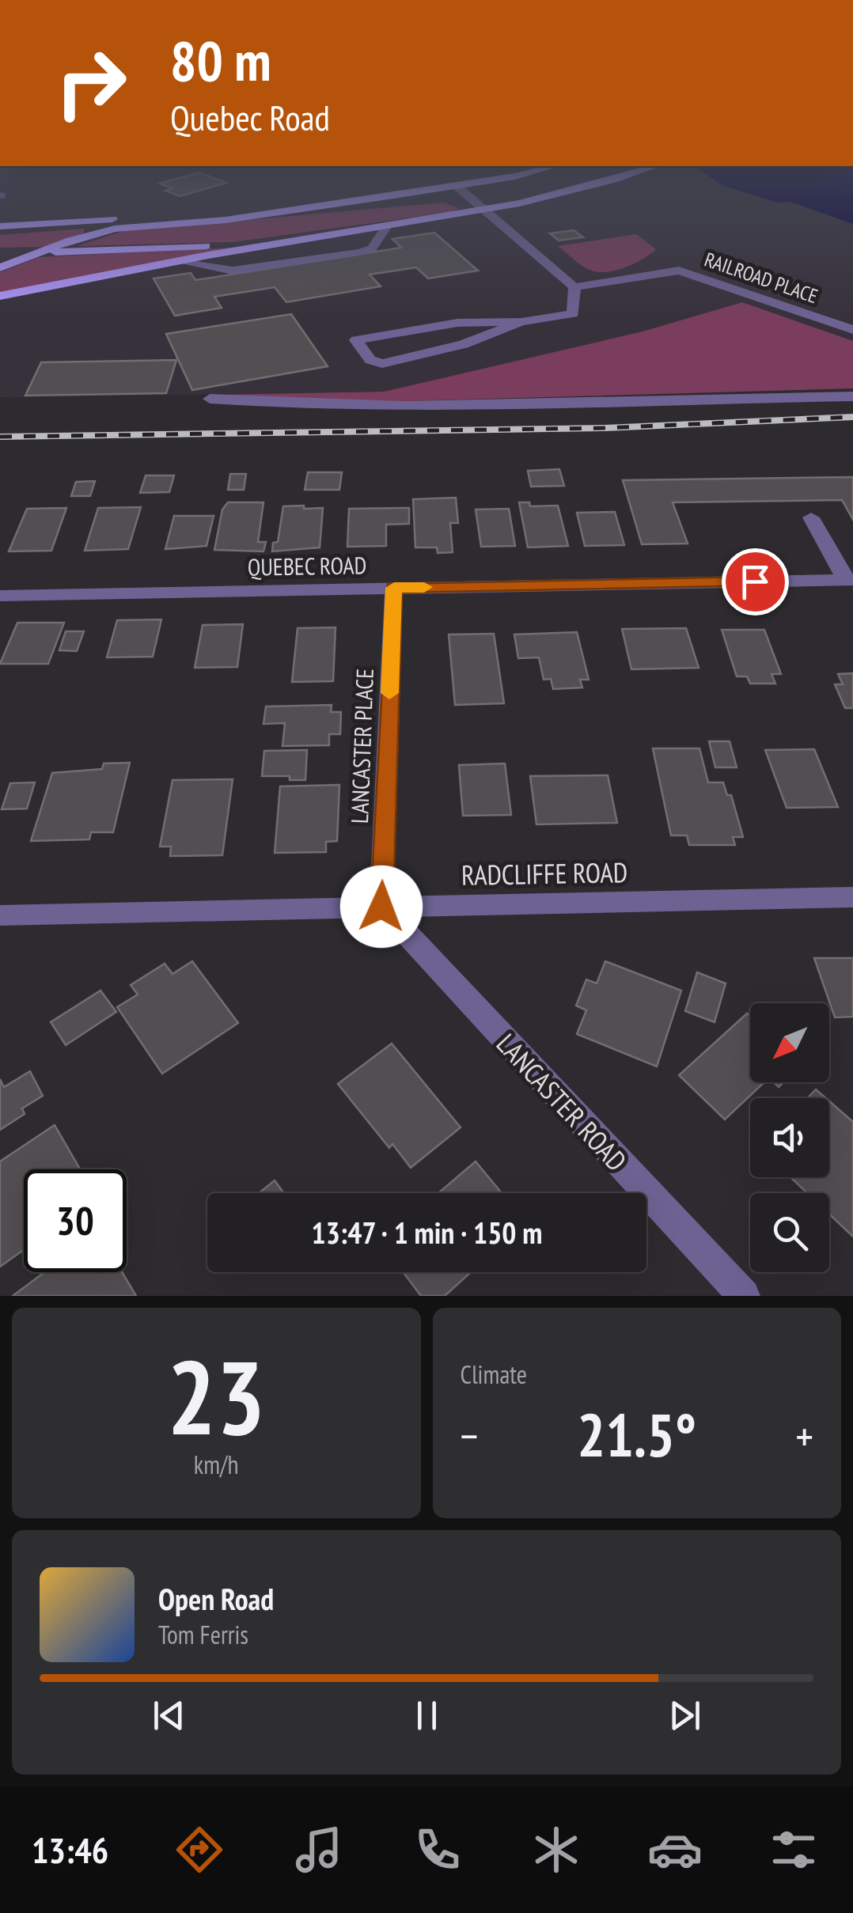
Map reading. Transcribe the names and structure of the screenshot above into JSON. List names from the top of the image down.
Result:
{
  "streets": {
    "street": [
      "RAILROAD PLACE",
      "QUEBEC ROAD",
      "LANCASTER PLACE",
      "RADCLIFFE ROAD",
      "LANCASTER ROAD"
    ]
  },
  "crossings": [
    ["QUEBEC ROAD", "LANCASTER PLACE"],
    ["LANCASTER PLACE", "RADCLIFFE ROAD"],
    ["LANCASTER PLACE", "LANCASTER ROAD"],
    ["RADCLIFFE ROAD", "LANCASTER ROAD"]
  ],
  "north": "bottom left",
  "page": {
    "turn": ["80 m", "Quebec Road"],
    "limit": "30",
    "trip": "13:47 · 1 min · 150 m",
    "tile": [
      ["23", "km/h"],
      "Climate"
    ],
    "heat": ["−", "21.5°", "+"],
    "song": ["Open Road", "Tom Ferris"],
    "tabs": "13:46"
  }
}
